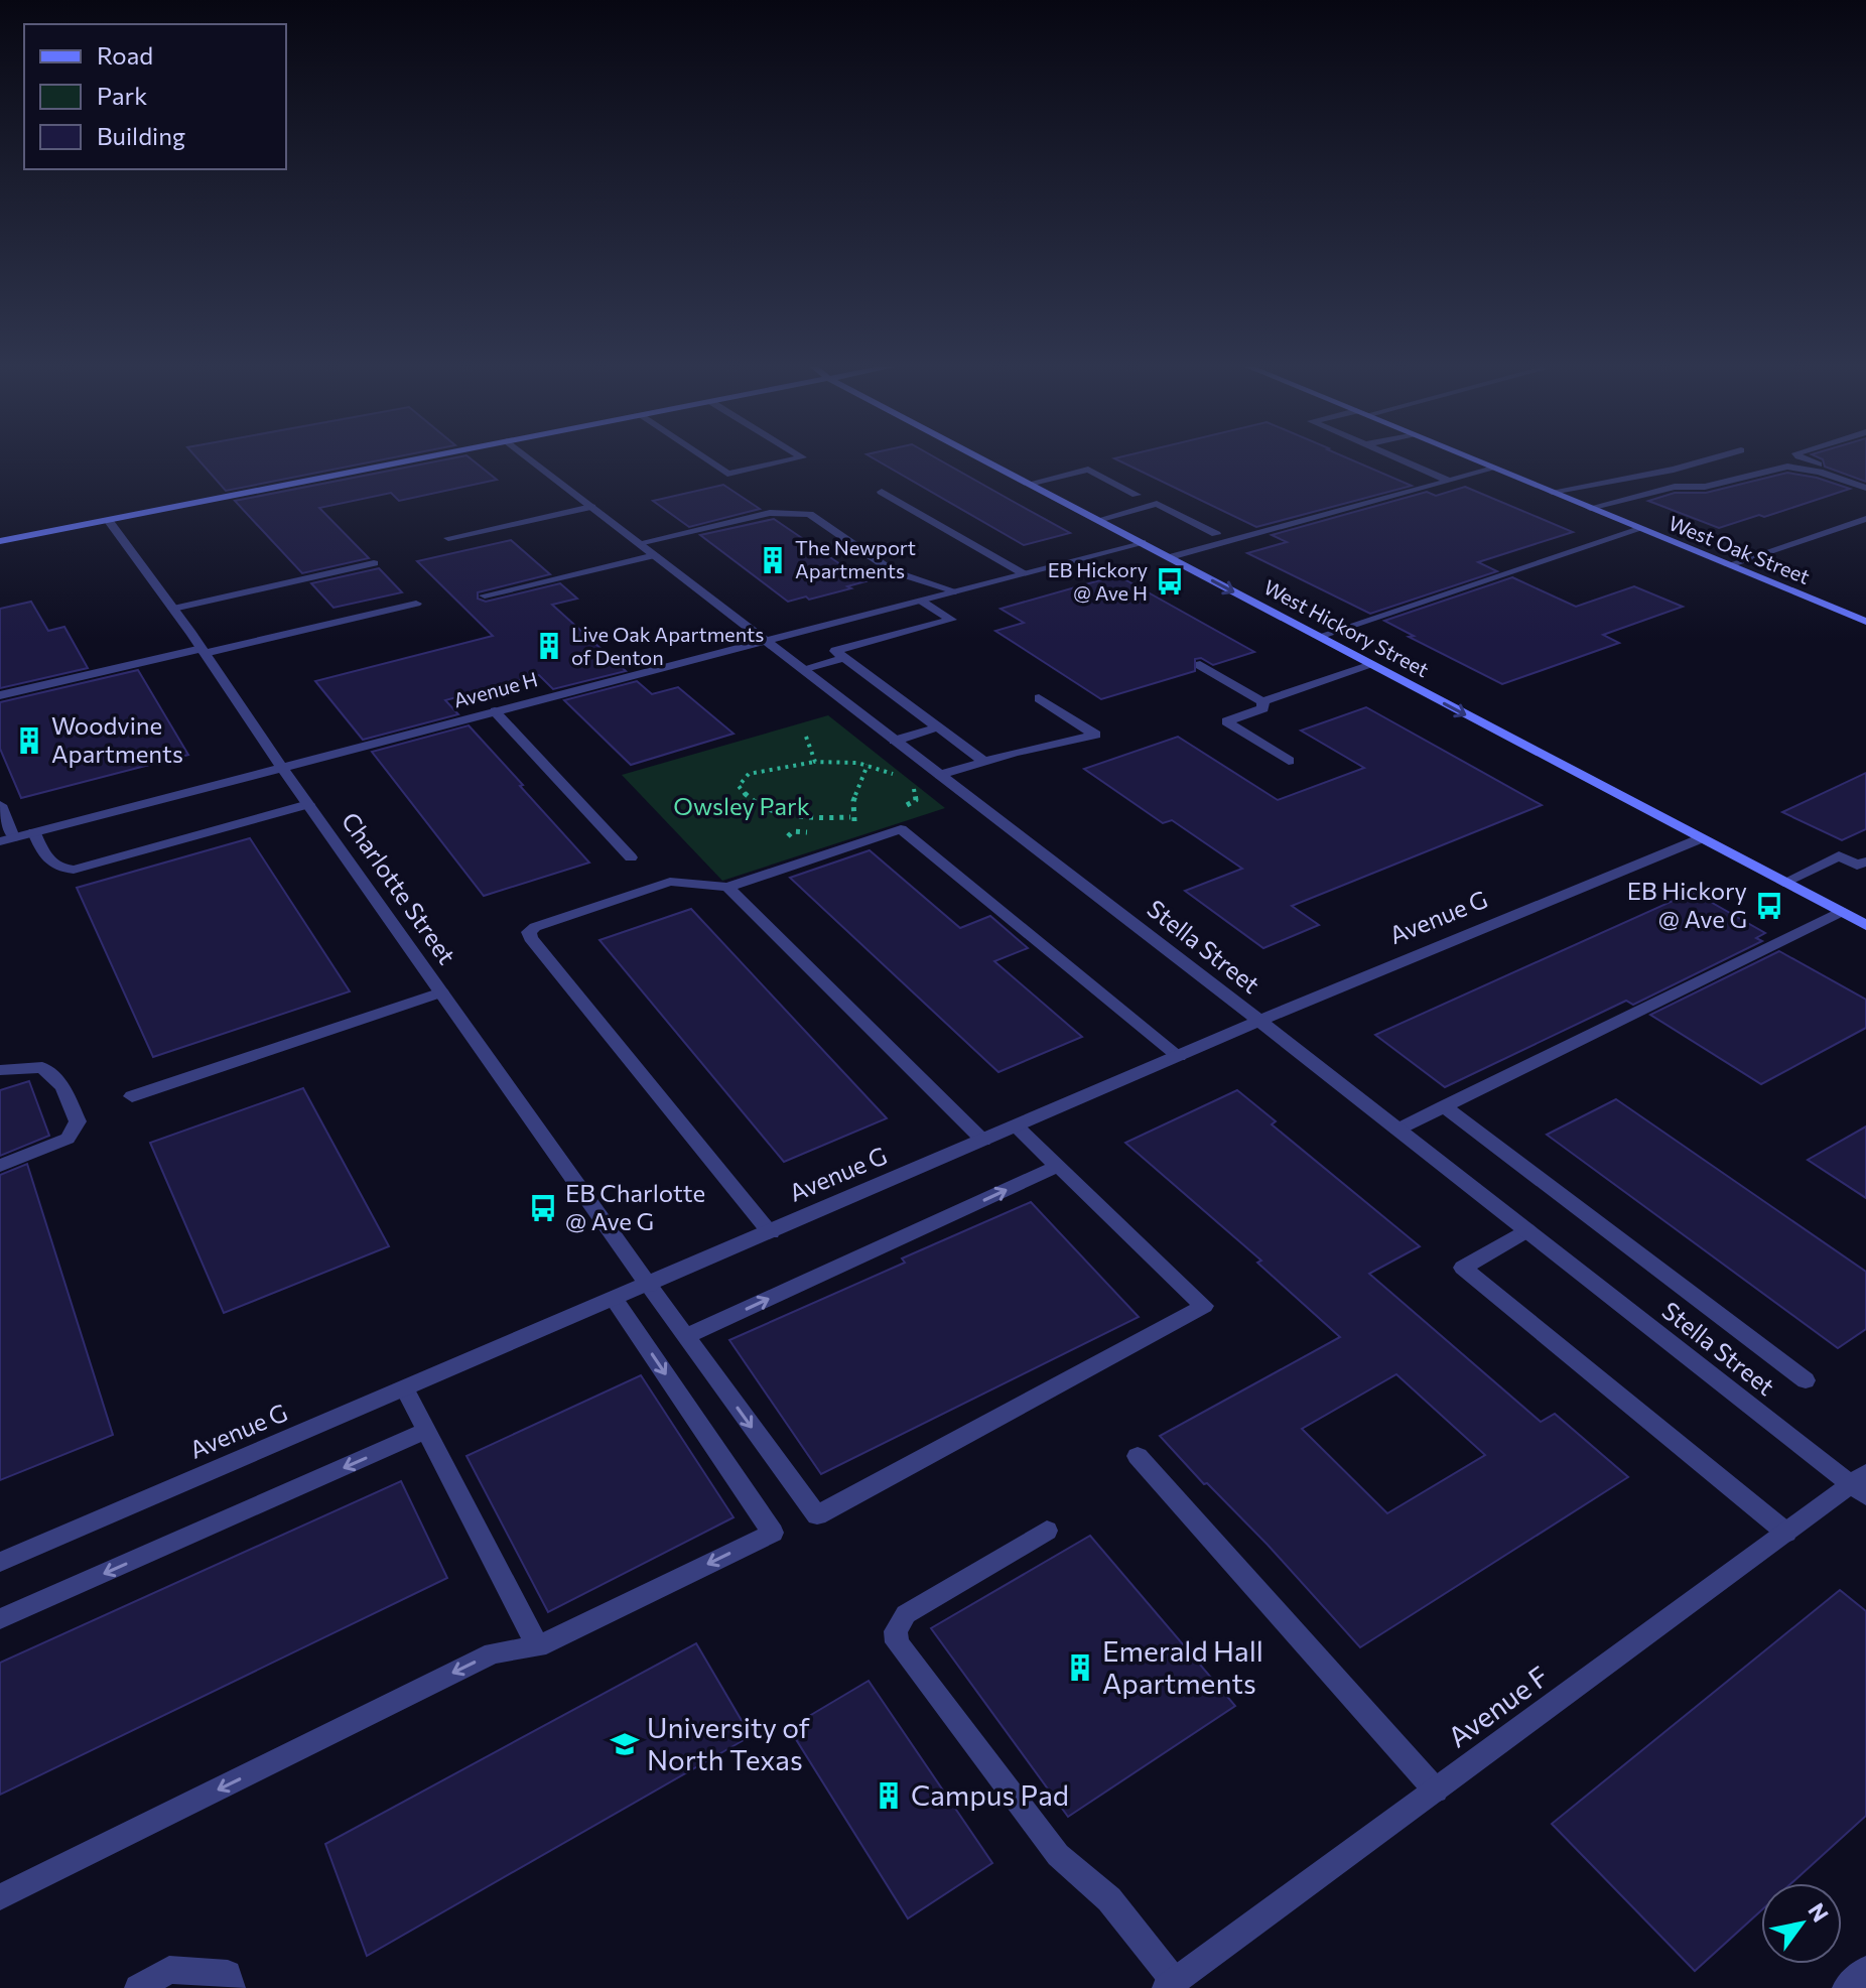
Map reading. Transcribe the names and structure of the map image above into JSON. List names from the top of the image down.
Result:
{
  "streets": {
    "main road": ["West Oak Street", "West Hickory Street"],
    "street": [
      "Avenue H",
      "Charlotte Street",
      "Avenue G",
      "Stella Street",
      "Avenue F"
    ]
  },
  "crossings": [
    ["West Hickory Street", "Avenue H"],
    ["West Hickory Street", "Avenue G"],
    ["Avenue H", "Charlotte Street"],
    ["Avenue H", "Stella Street"],
    ["Charlotte Street", "Avenue G"],
    ["Avenue G", "Stella Street"],
    ["Stella Street", "Avenue F"]
  ],
  "one_way": ["West Hickory Street"],
  "parks": ["Owsley Park"],
  "places": {
    "building": [
      "The Newport Apartments",
      "Live Oak Apartments of Denton",
      "Woodvine Apartments",
      "Emerald Hall Apartments",
      "Campus Pad"
    ],
    "bus stop": ["EB Hickory @ Ave H", "EB Hickory @ Ave G", "EB Charlotte @ Ave G"],
    "school or university": ["University of North Texas"]
  },
  "legend": ["Road", "Park", "Building"],
  "north": "top right"
}
